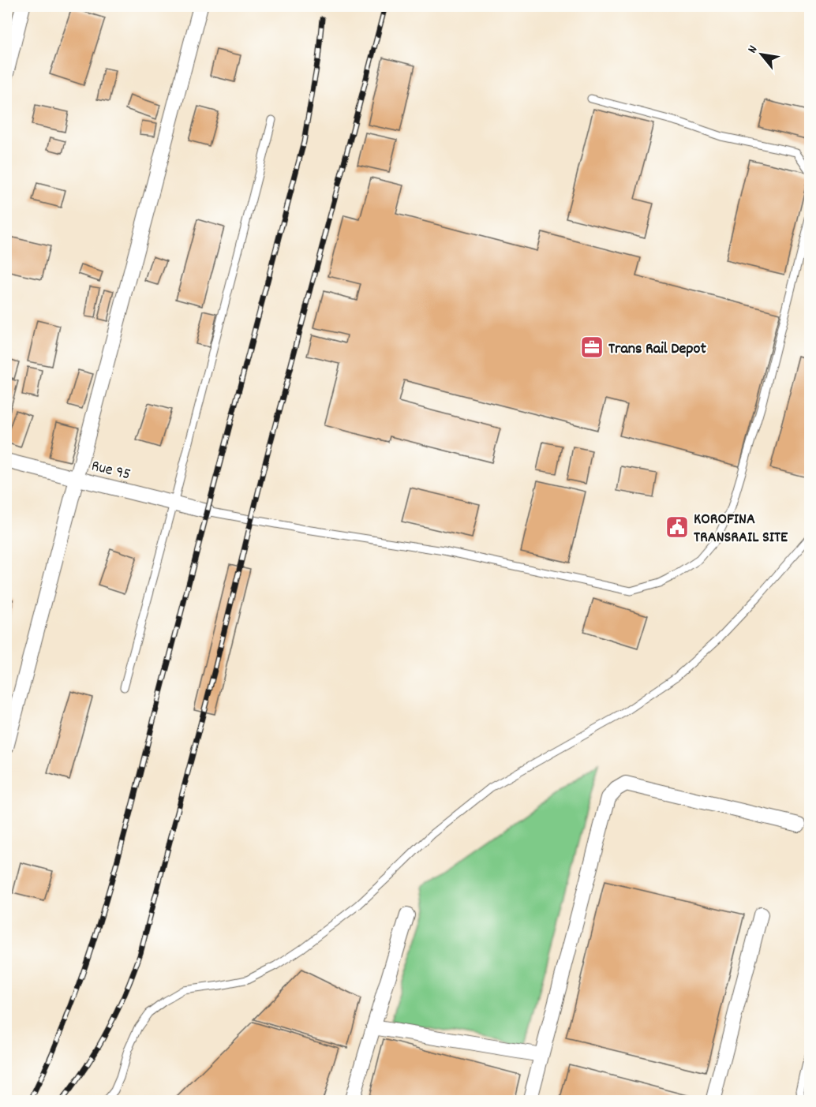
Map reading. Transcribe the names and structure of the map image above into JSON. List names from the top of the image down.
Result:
{
  "streets": {
    "street": ["Rue 95"]
  },
  "places": {
    "office": ["Trans Rail Depot"],
    "public building": ["KOROFINA TRANSRAIL SITE"]
  },
  "north": "top left"
}
